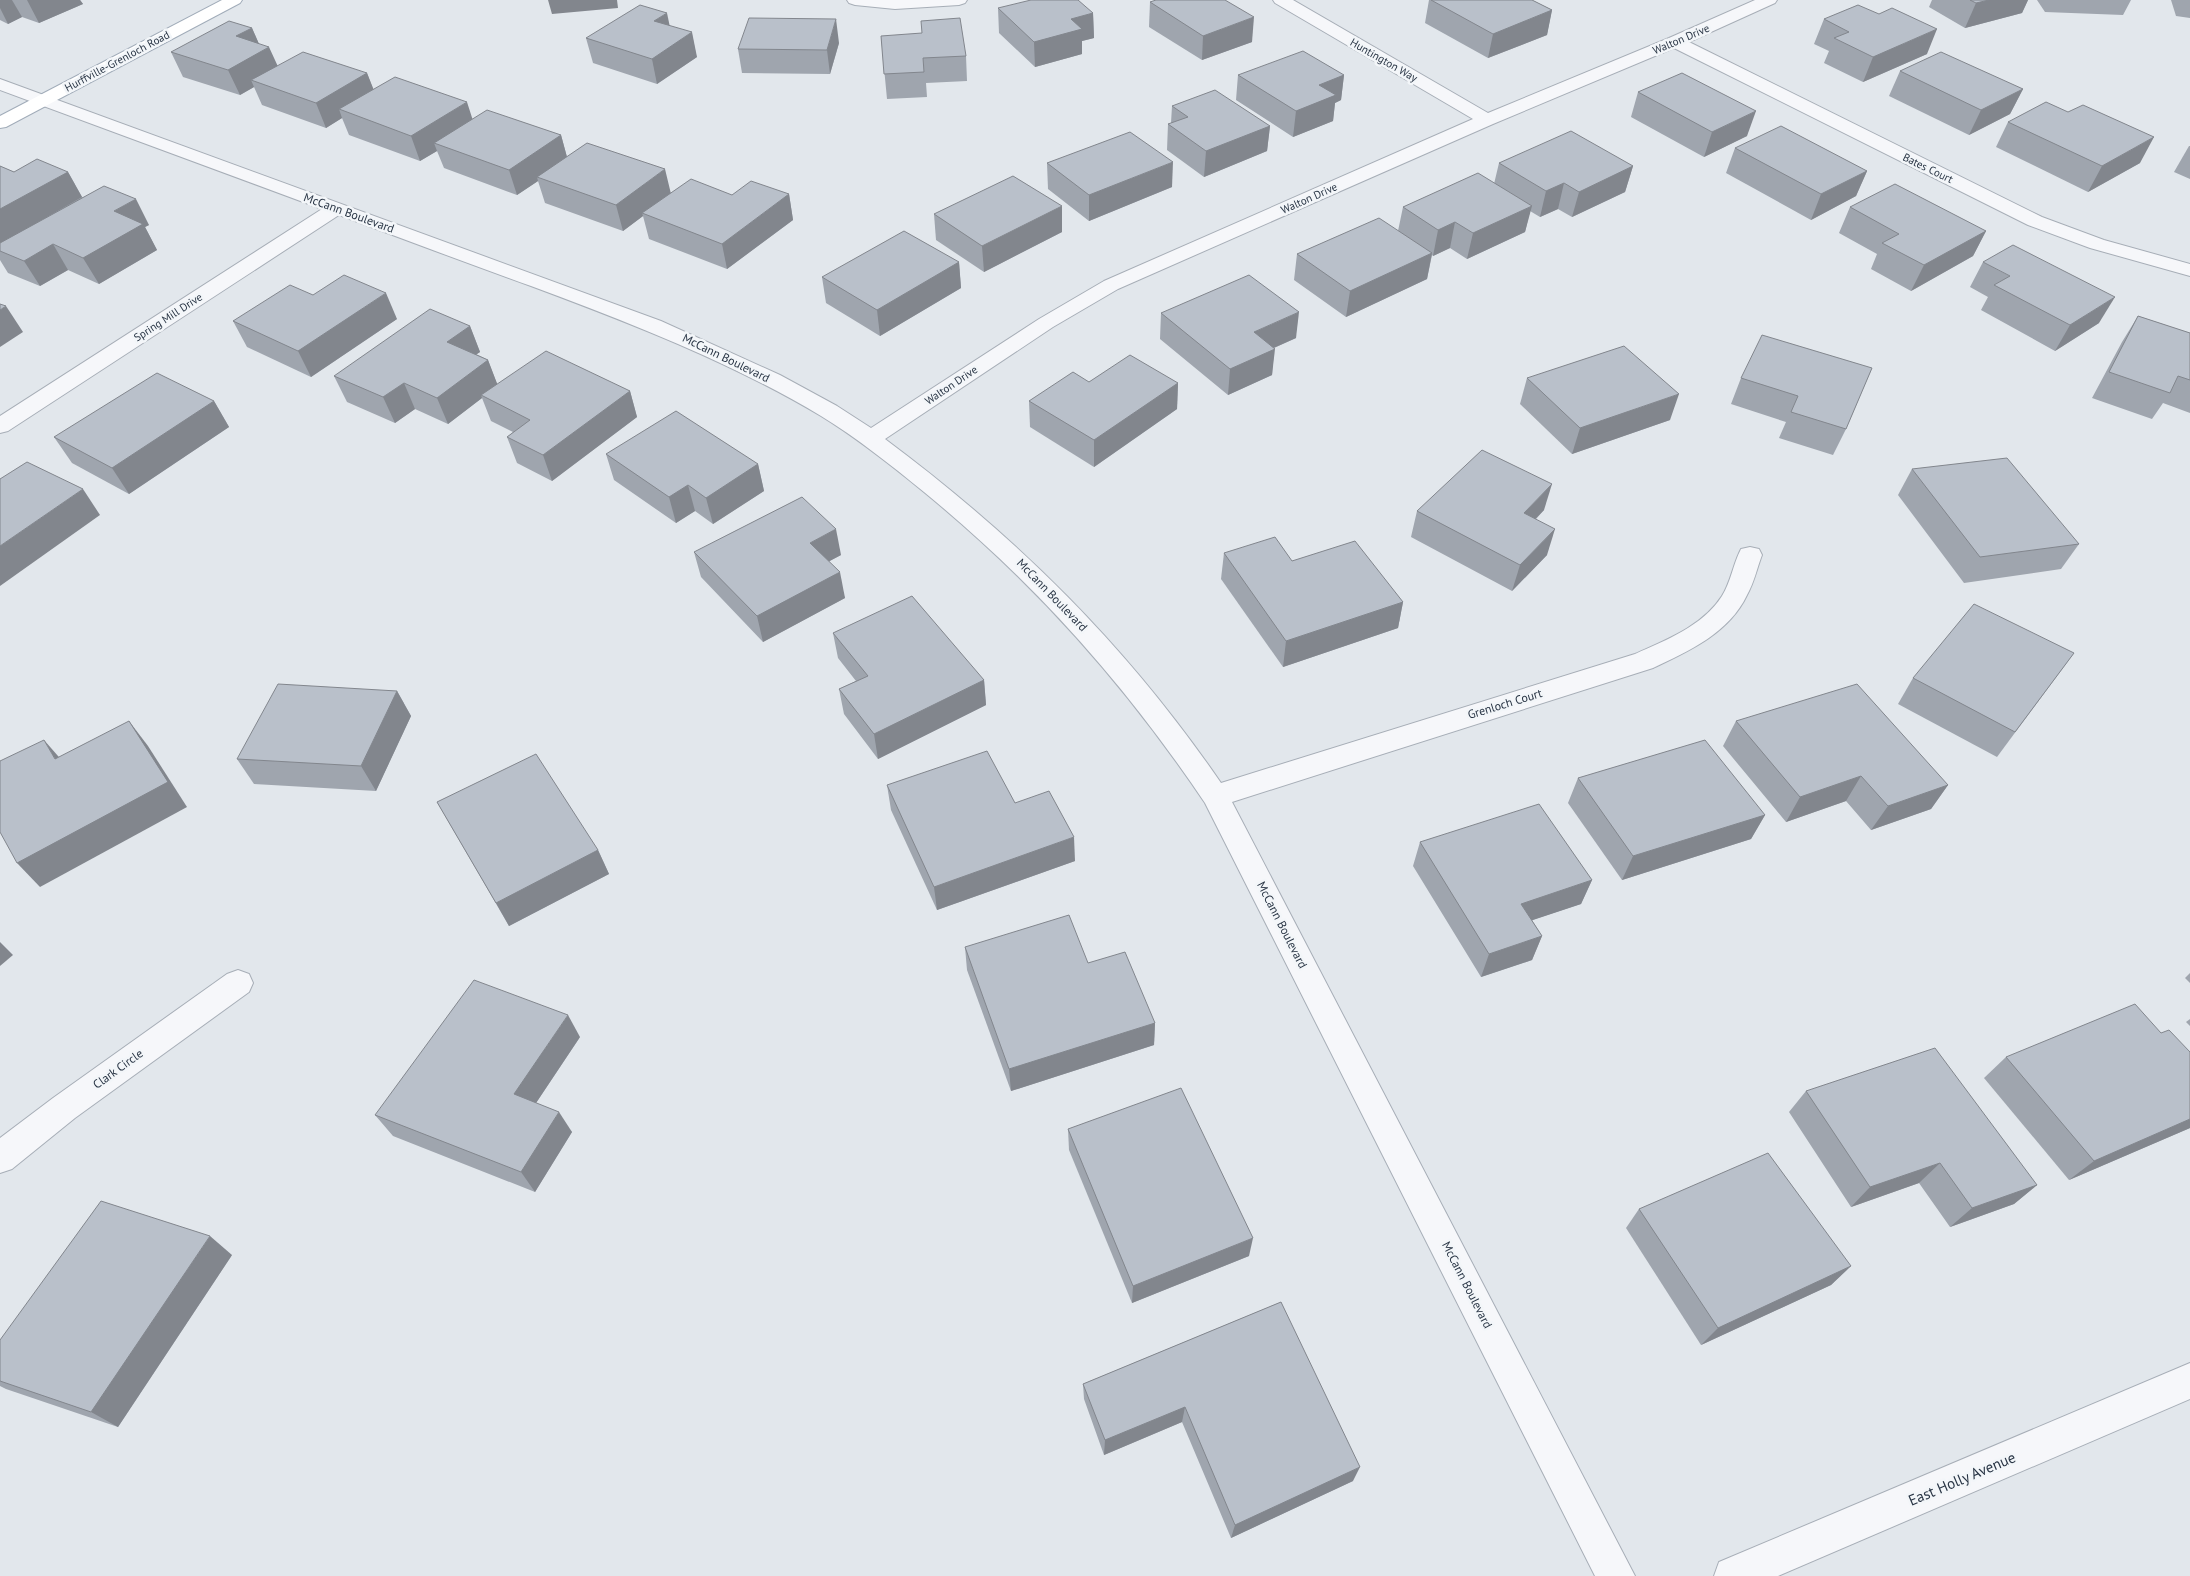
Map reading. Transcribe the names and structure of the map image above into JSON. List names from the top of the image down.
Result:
{
  "streets": {
    "main road": ["Hurffville-Grenloch Road"],
    "street": [
      "Walton Drive",
      "Huntington Way",
      "Bates Court",
      "McCann Boulevard",
      "Spring Mill Drive",
      "Grenloch Court",
      "Clark Circle",
      "East Holly Avenue"
    ]
  },
  "crossings": [
    ["Walton Drive", "Huntington Way"],
    ["Walton Drive", "Bates Court"],
    ["Walton Drive", "McCann Boulevard"],
    ["Hurffville-Grenloch Road", "McCann Boulevard"],
    ["McCann Boulevard", "Spring Mill Drive"],
    ["McCann Boulevard", "Grenloch Court"]
  ]
}
